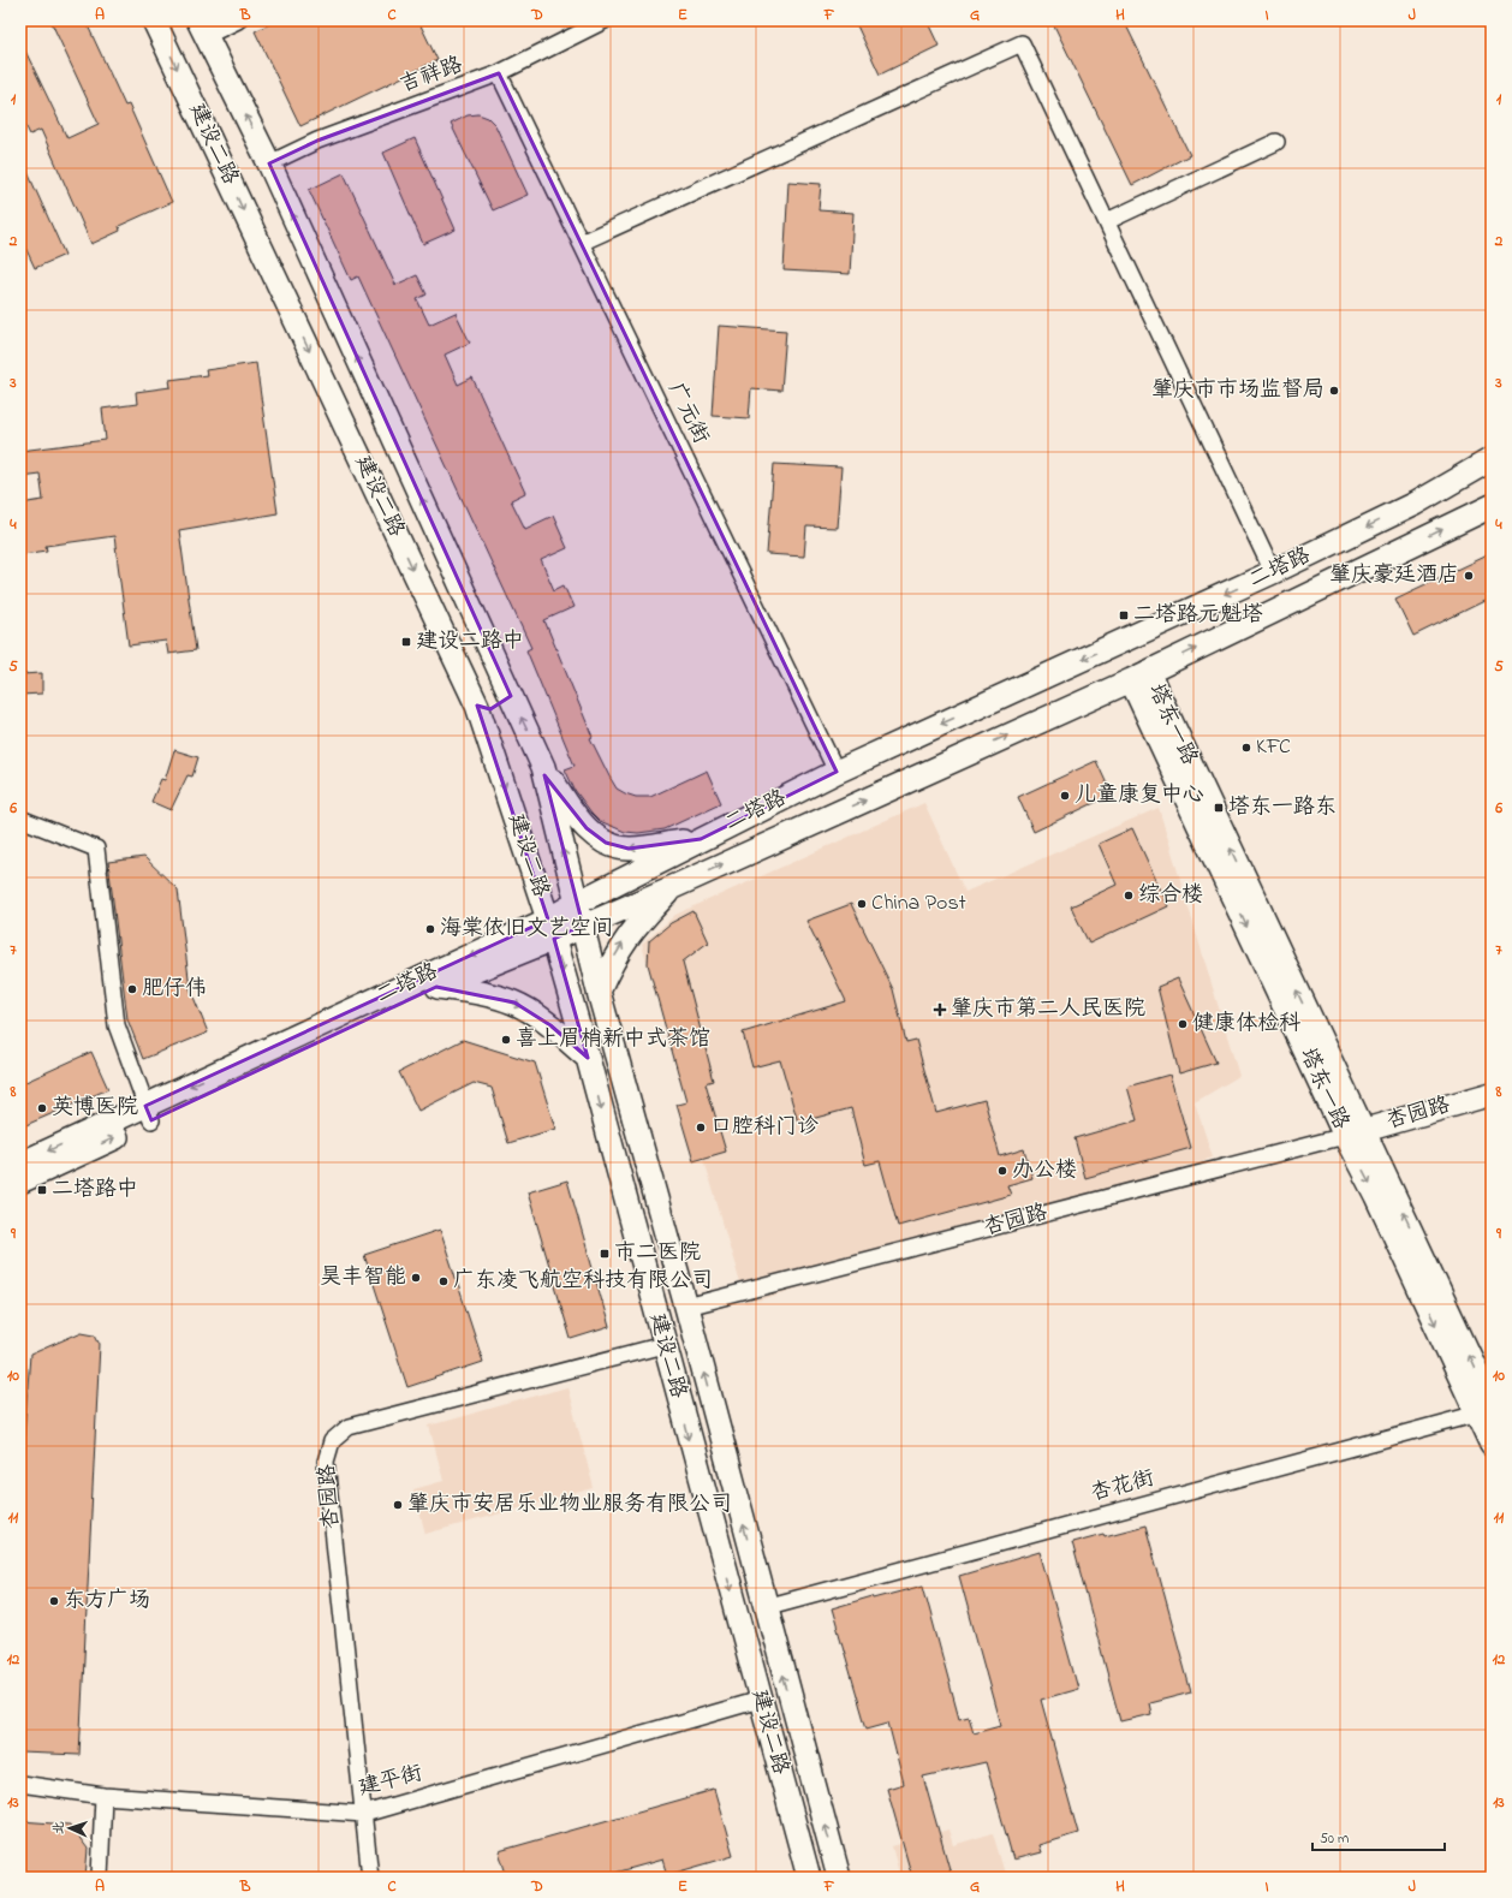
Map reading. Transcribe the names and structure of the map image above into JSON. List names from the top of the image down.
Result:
{
  "streets": {
    "main road": [
      "建设二路",
      "二塔路",
      "塔东一路",
      "杏园路"
    ],
    "street": [
      "吉祥路",
      "广元街",
      "杏花街",
      "建平街"
    ]
  },
  "crossings": [
    ["吉祥路", "建设二路"],
    ["吉祥路", "广元街"],
    ["建设二路", "二塔路"],
    ["建设二路", "杏园路"],
    ["建设二路", "杏花街"],
    ["建设二路", "建平街"],
    ["广元街", "二塔路"],
    ["二塔路", "塔东一路"],
    ["塔东一路", "杏园路"],
    ["塔东一路", "杏花街"],
    ["杏园路", "建平街"]
  ],
  "places": {
    "other": [
      "肇庆市市场监督局",
      "肇庆豪廷酒店",
      "KFC",
      "儿童康复中心",
      "综合楼",
      "China Post",
      "海棠依旧文艺空间",
      "肥仔伟",
      "健康体检科",
      "喜上眉梢新中式茶馆",
      "英博医院",
      "口腔科门诊",
      "办公楼",
      "昊丰智能",
      "广东凌飞航空科技有限公司",
      "肇庆市安居乐业物业服务有限公司",
      "东方广场"
    ],
    "transit": [
      "二塔路元魁塔",
      "建设二路中",
      "塔东一路东",
      "二塔路中",
      "市二医院"
    ],
    "health": ["肇庆市第二人民医院"]
  },
  "scale_bar": "50 m",
  "north": "left",
  "grid": {
    "columns": [
      "A",
      "B",
      "C",
      "D",
      "E",
      "F",
      "G",
      "H",
      "I",
      "J"
    ],
    "rows": [
      "1",
      "2",
      "3",
      "4",
      "5",
      "6",
      "7",
      "8",
      "9",
      "10",
      "11",
      "12",
      "13"
    ]
  }
}
